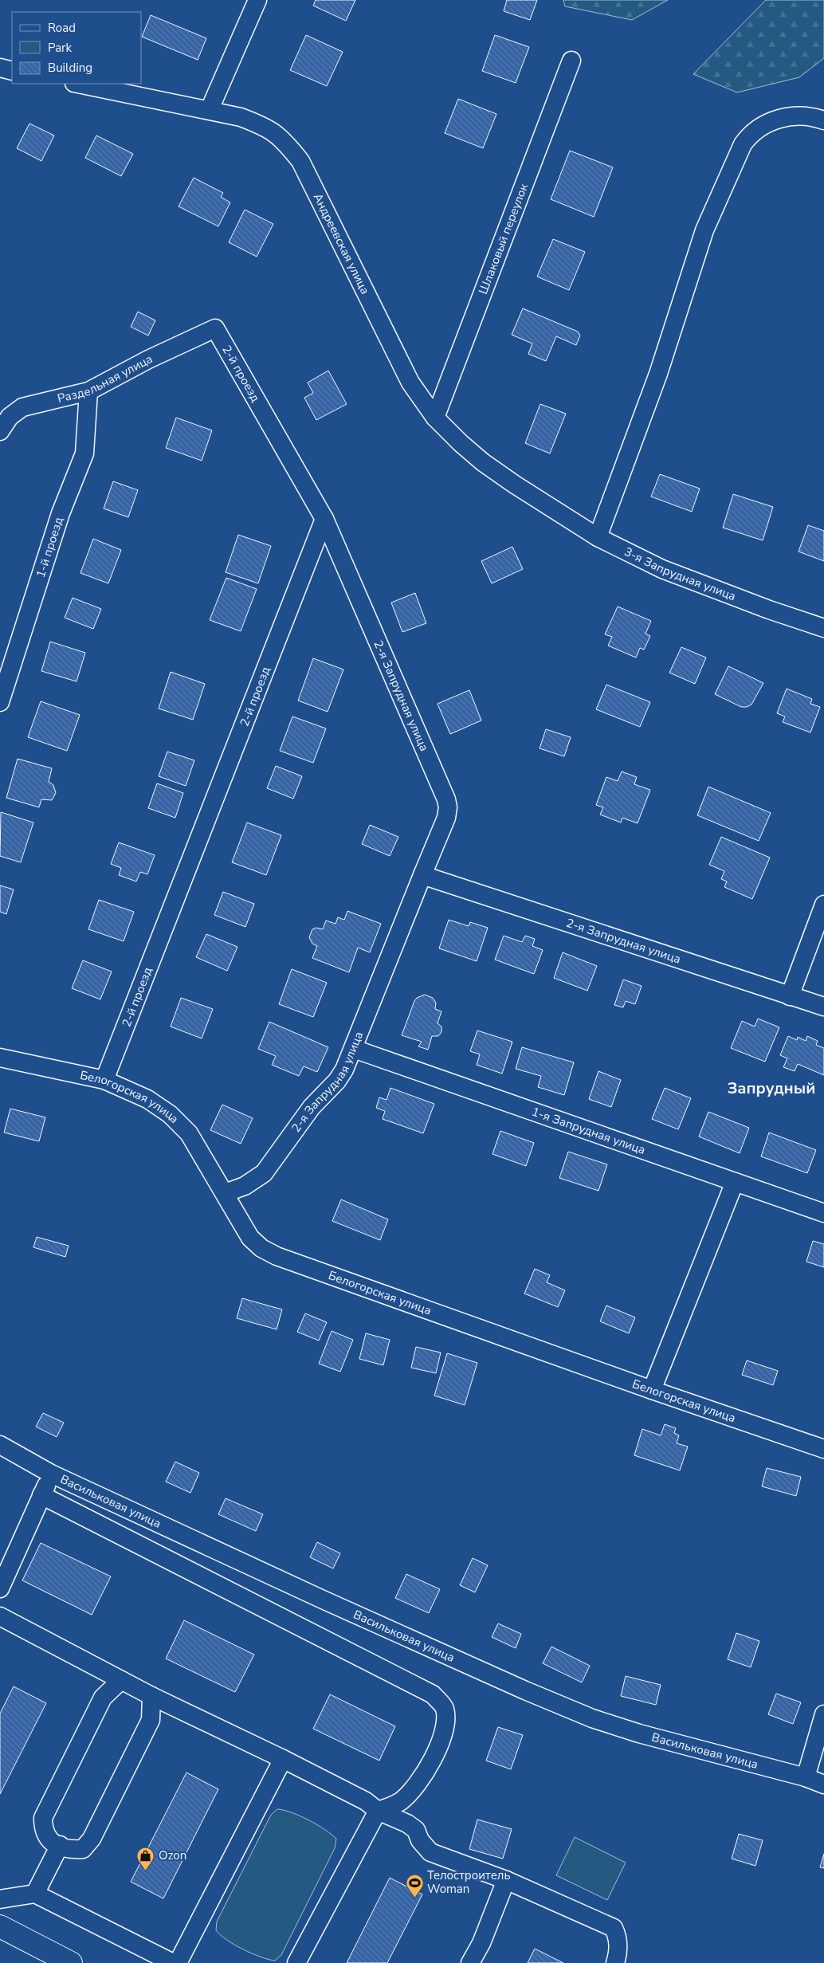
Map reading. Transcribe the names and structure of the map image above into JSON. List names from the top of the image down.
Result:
{
  "streets": {
    "street": [
      "Шлаковый переулок",
      "Андреевская улица",
      "2-й проезд",
      "Раздельная улица",
      "1-й проезд",
      "3-я Запрудная улица",
      "2-я Запрудная улица",
      "Белогорская улица",
      "1-я Запрудная улица",
      "Васильковая улица"
    ]
  },
  "crossings": [
    ["Шлаковый переулок", "Андреевская улица"],
    ["Андреевская улица", "3-я Запрудная улица"],
    ["2-й проезд", "Раздельная улица"],
    ["2-й проезд", "2-я Запрудная улица"],
    ["2-й проезд", "Белогорская улица"],
    ["Раздельная улица", "1-й проезд"],
    ["2-я Запрудная улица", "Белогорская улица"],
    ["2-я Запрудная улица", "1-я Запрудная улица"]
  ],
  "districts": ["Запрудный"],
  "places": {
    "shop": ["Ozon"],
    "sports": ["Телостроитель Woman"]
  },
  "legend": ["Road", "Park", "Building"]
}
